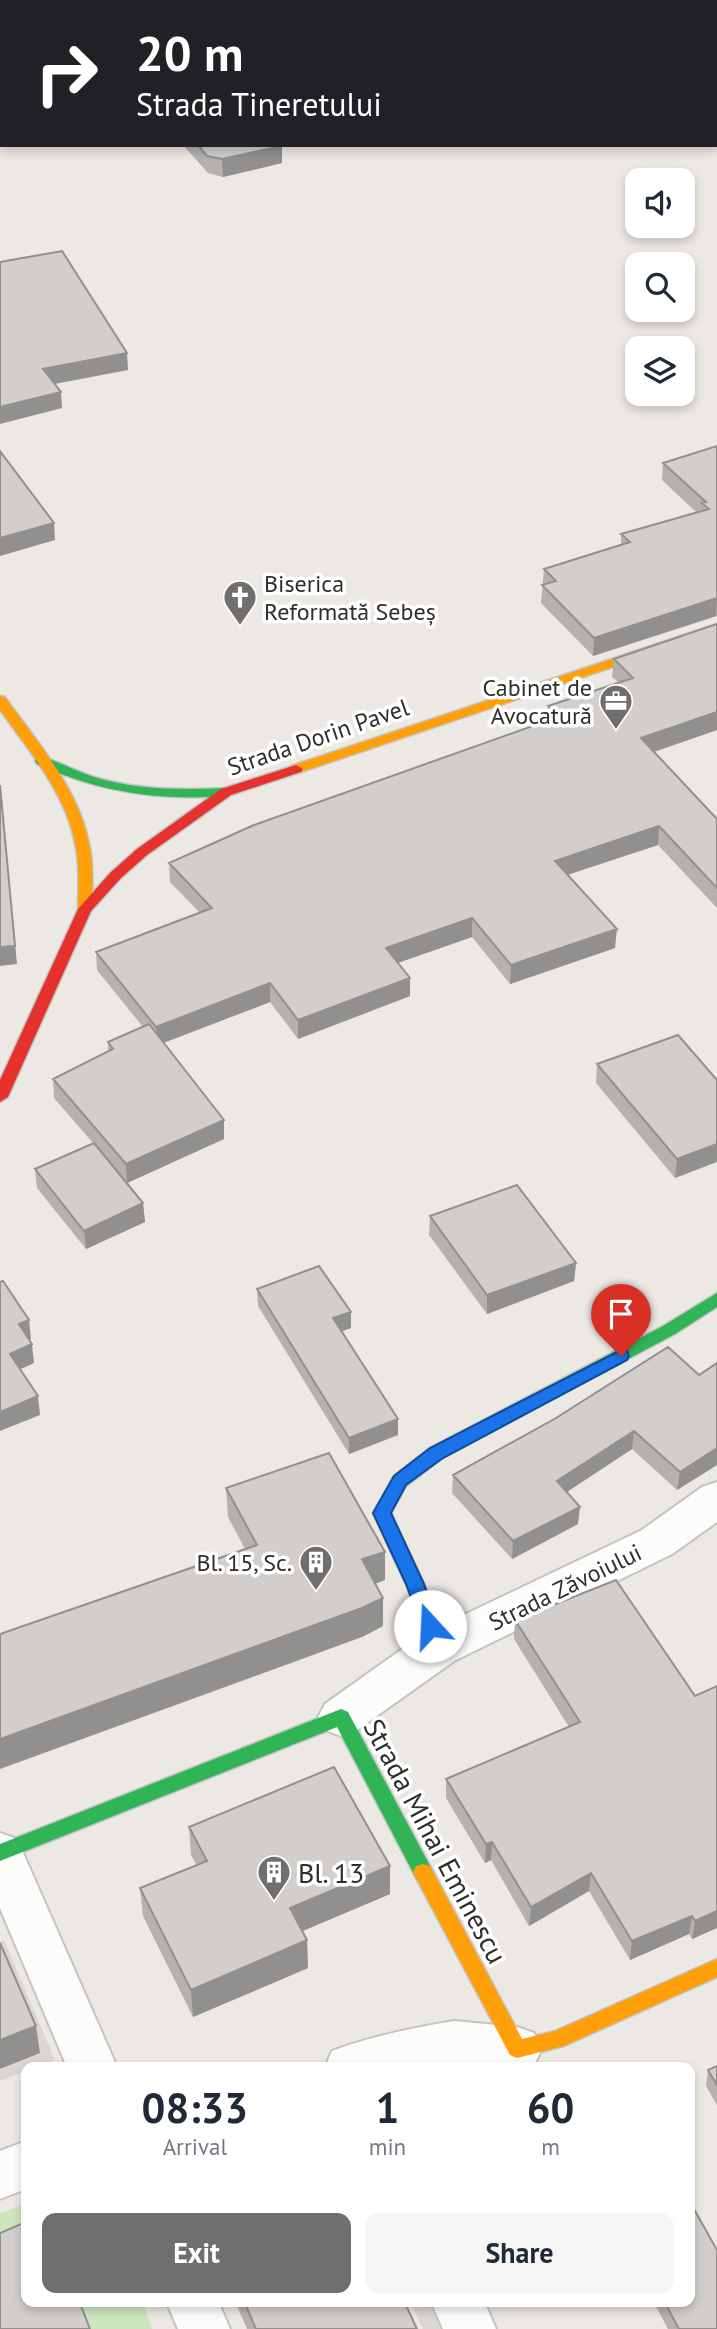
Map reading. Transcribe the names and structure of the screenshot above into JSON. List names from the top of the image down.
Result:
{
  "streets": {
    "main road": ["Strada Dorin Pavel", "Strada Mihai Eminescu"],
    "street": ["Strada Zăvoiului"]
  },
  "crossings": [
    ["Strada Zăvoiului", "Strada Mihai Eminescu"]
  ],
  "places": {
    "church": ["Biserica Reformată Sebeș"],
    "office": ["Cabinet de Avocatură"],
    "building": ["Bl. 15, Sc.", "Bl. 13"]
  },
  "page": {
    "turn": ["20 m", "Strada Tineretului"],
    "eta": [
      "08:33",
      "Arrival",
      "1",
      "min",
      "60",
      "m"
    ],
    "buttons": ["Exit", "Share"]
  }
}
